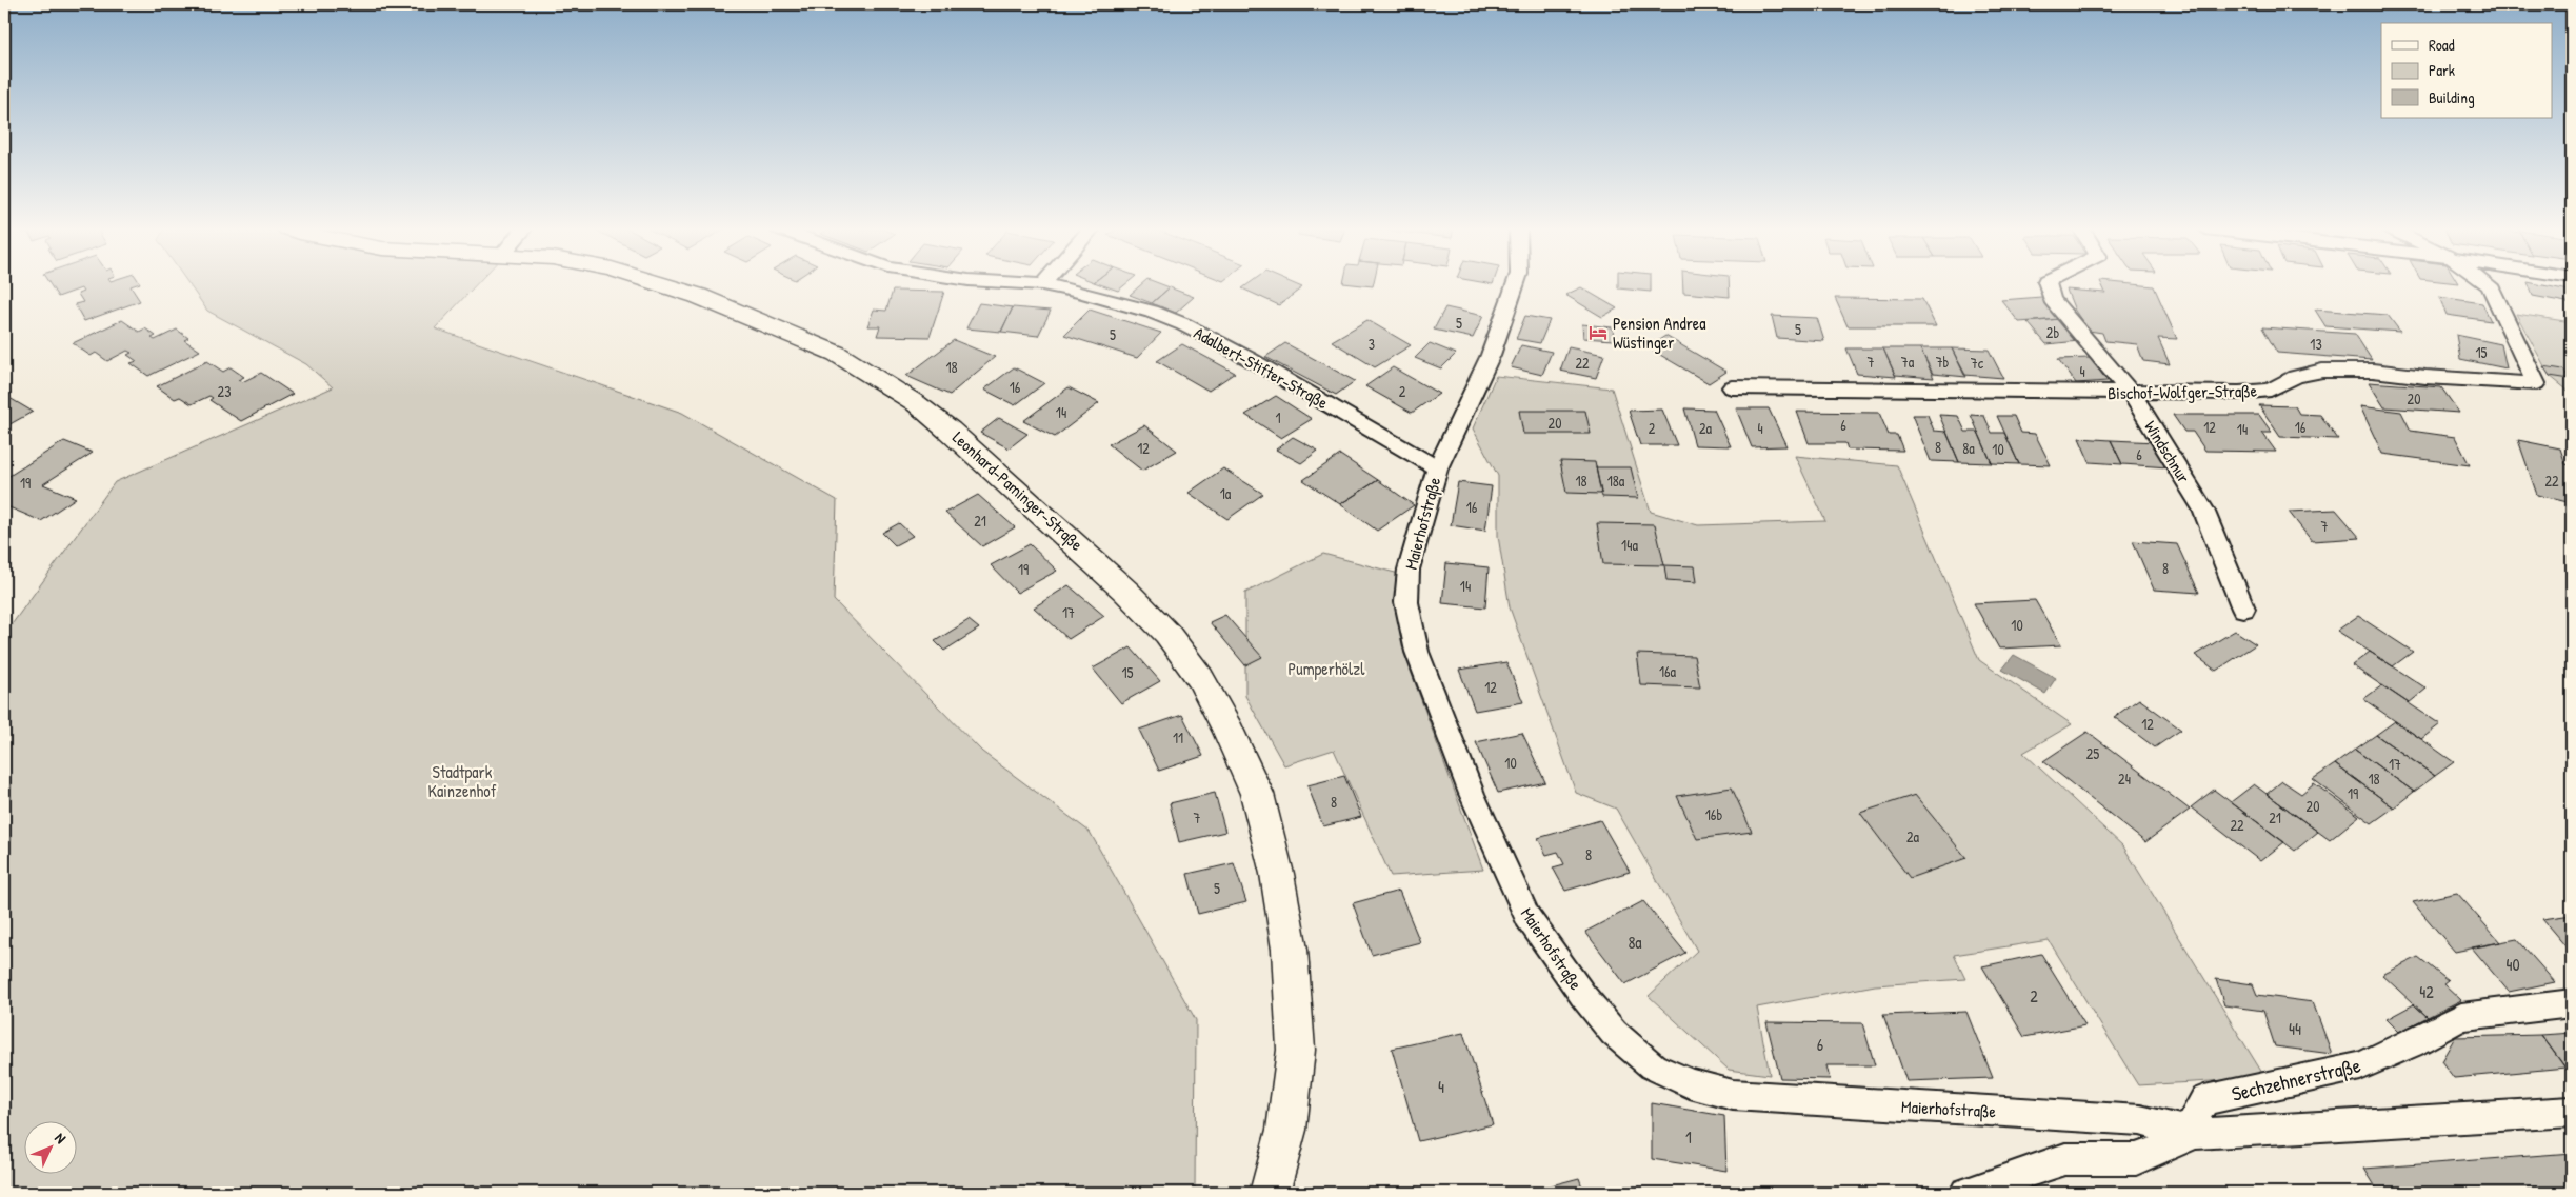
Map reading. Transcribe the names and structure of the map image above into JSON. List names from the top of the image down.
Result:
{
  "streets": {
    "street": [
      "Adalbert-Stifter-Straße",
      "Bischof-Wolfger-Straße",
      "Windschnur",
      "Leonhard-Paminger-Straße",
      "Maierhofstraße",
      "Sechzehnerstraße"
    ]
  },
  "crossings": [
    ["Adalbert-Stifter-Straße", "Maierhofstraße"],
    ["Bischof-Wolfger-Straße", "Windschnur"],
    ["Maierhofstraße", "Sechzehnerstraße"]
  ],
  "parks": ["Pumperhölzl", "Stadtpark Kainzenhof"],
  "places": {
    "hotel": ["Pension Andrea Wüstinger"]
  },
  "house_numbers": [
    "5",
    "5",
    "2b",
    "5",
    "3",
    "13",
    "15",
    "7",
    "7a",
    "7b",
    "22",
    "7c",
    "18",
    "4",
    "16",
    "23",
    "2",
    "20",
    "14",
    "1",
    "20",
    "6",
    "12",
    "16",
    "2",
    "2a",
    "4",
    "14",
    "8",
    "12",
    "8a",
    "10",
    "6",
    "18",
    "18a",
    "22",
    "19",
    "1a",
    "16",
    "21",
    "7",
    "14a",
    "8",
    "19",
    "14",
    "17",
    "10",
    "16a",
    "15",
    "12",
    "12",
    "11",
    "25",
    "10",
    "17",
    "24",
    "18",
    "19",
    "8",
    "20",
    "16b",
    "7",
    "21",
    "22",
    "2a",
    "8",
    "5",
    "8a",
    "40",
    "42",
    "2",
    "44",
    "6",
    "4",
    "1"
  ],
  "legend": ["Road", "Park", "Building"],
  "north": "top right"
}
